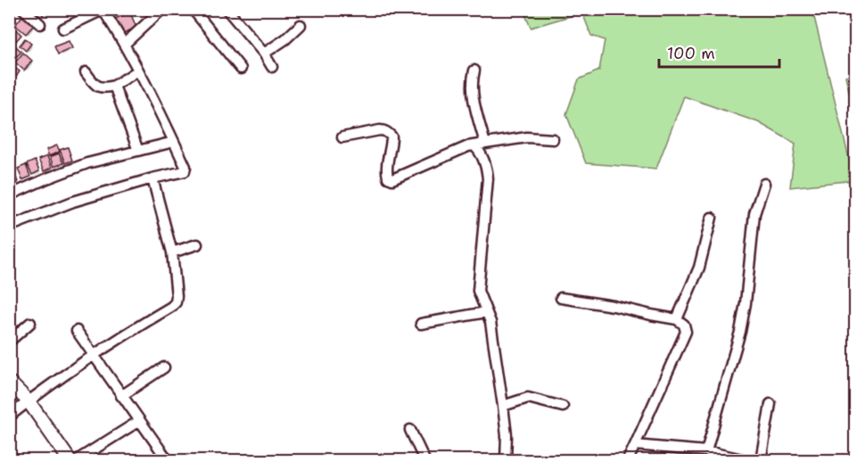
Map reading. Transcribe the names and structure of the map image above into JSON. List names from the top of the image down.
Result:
{
  "scale_bar": "100 m"
}
